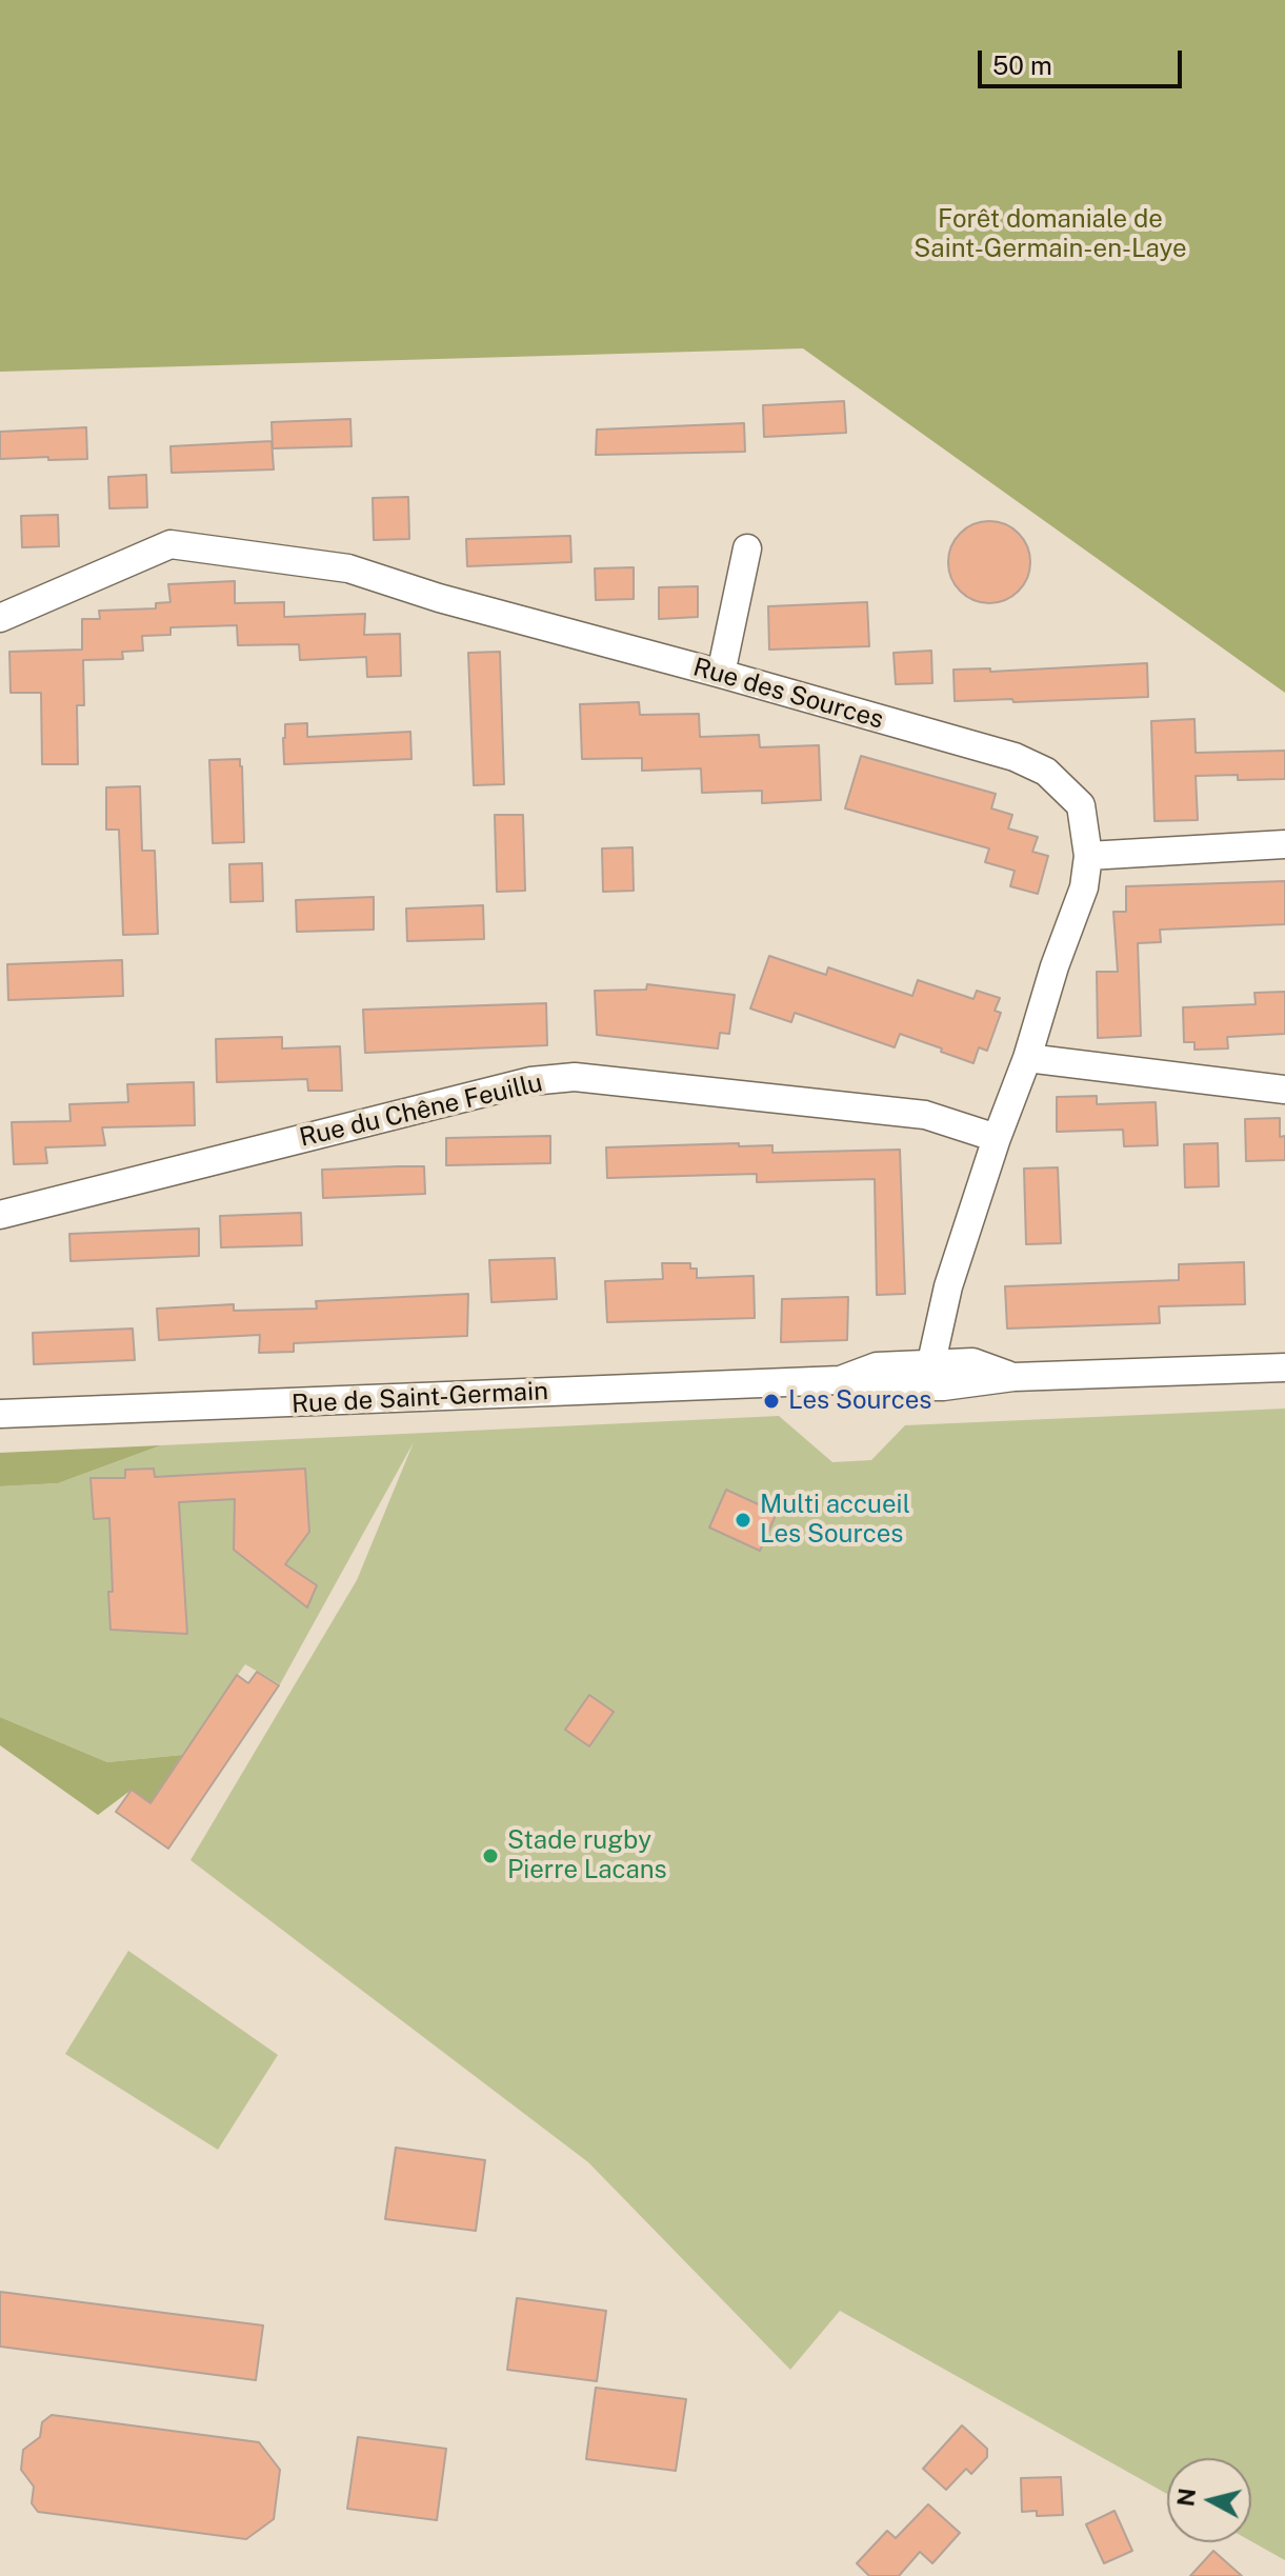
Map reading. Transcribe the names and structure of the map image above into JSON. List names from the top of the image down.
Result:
{
  "streets": {
    "street": ["Rue des Sources", "Rue du Chêne Feuillu", "Rue de Saint-Germain"]
  },
  "crossings": [
    ["Rue des Sources", "Rue du Chêne Feuillu"],
    ["Rue des Sources", "Rue de Saint-Germain"]
  ],
  "parks": ["Forêt domaniale de Saint-Germain-en-Laye"],
  "places": ["Les Sources", "Multi accueil Les Sources", "Stade rugby Pierre Lacans"],
  "scale_bar": "50 m",
  "north": "left"
}
